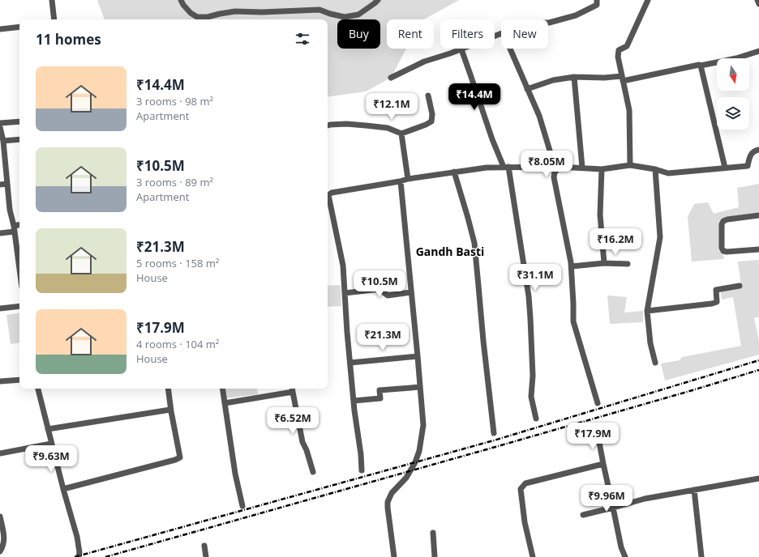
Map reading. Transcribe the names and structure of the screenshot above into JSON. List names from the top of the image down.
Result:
{
  "districts": ["Gandh Basti"],
  "north": "bottom",
  "page": {
    "chip": [
      "Buy",
      "Rent",
      "Filters",
      "New"
    ],
    "heading": "11 homes",
    "list": [
      {
        "name": "₹14.4M",
        "note": "3 rooms · 98 m² · Apartment"
      },
      {
        "name": "₹10.5M",
        "note": "3 rooms · 89 m² · Apartment"
      },
      {
        "name": "₹21.3M",
        "note": "5 rooms · 158 m² · House"
      },
      {
        "name": "₹17.9M",
        "note": "4 rooms · 104 m² · House"
      }
    ],
    "price": [
      "₹14.4M",
      "₹12.1M",
      "₹8.05M",
      "₹16.2M",
      "₹31.1M",
      "₹10.5M",
      "₹21.3M",
      "₹6.52M",
      "₹17.9M",
      "₹9.63M",
      "₹9.96M"
    ]
  }
}
